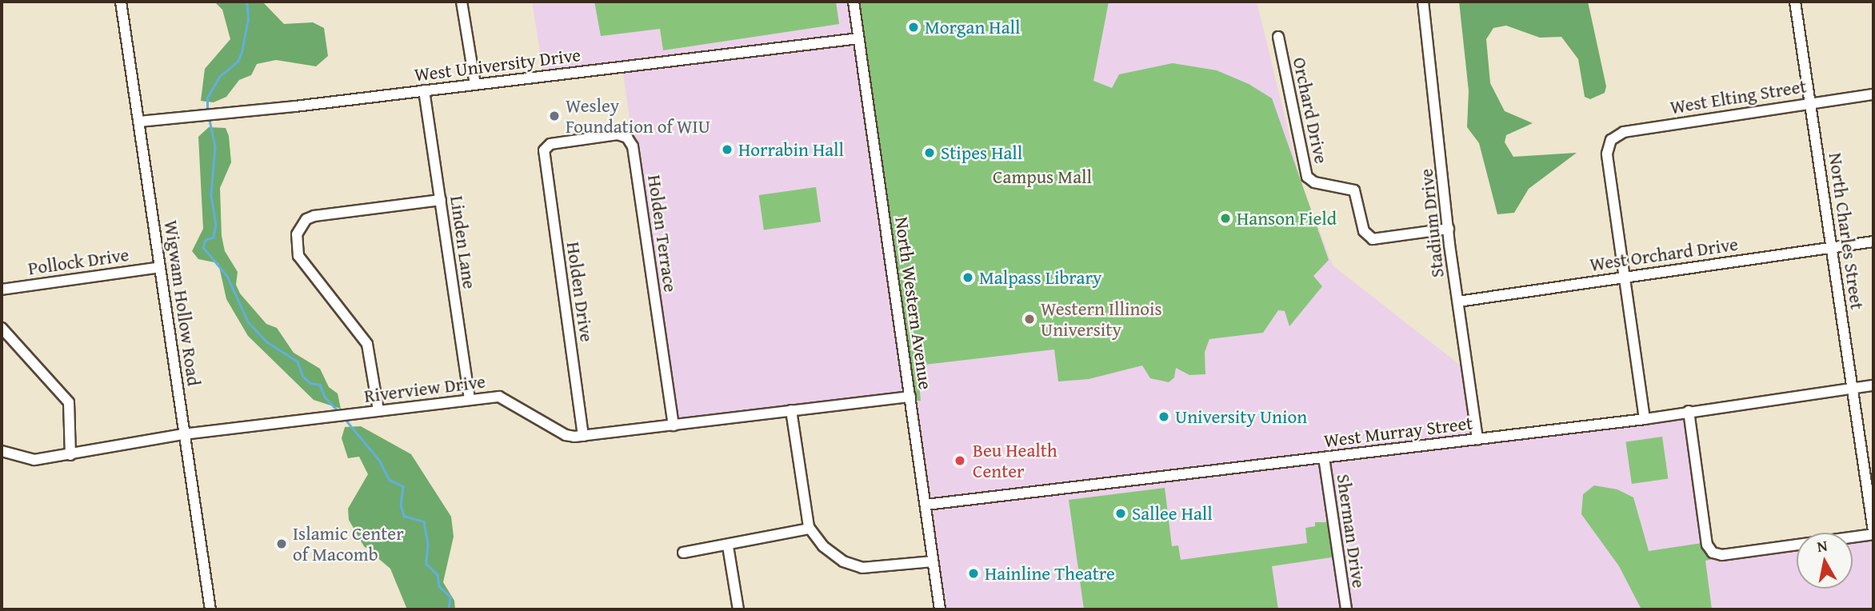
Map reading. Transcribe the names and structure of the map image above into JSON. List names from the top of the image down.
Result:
{
  "streets": {
    "street": [
      "West University Drive",
      "West Elting Street",
      "Orchard Drive",
      "Stadium Drive",
      "North Charles Street",
      "Holden Terrace",
      "Linden Lane",
      "West Orchard Drive",
      "Pollock Drive",
      "Holden Drive",
      "Wigwam Hollow Road",
      "North Western Avenue",
      "Riverview Drive",
      "West Murray Street",
      "Sherman Drive"
    ]
  },
  "crossings": [
    ["West University Drive", "Linden Lane"],
    ["West University Drive", "Wigwam Hollow Road"],
    ["West University Drive", "North Western Avenue"],
    ["West Elting Street", "North Charles Street"],
    ["West Elting Street", "West Orchard Drive"],
    ["Orchard Drive", "Stadium Drive"],
    ["Stadium Drive", "West Orchard Drive"],
    ["Stadium Drive", "West Murray Street"],
    ["North Charles Street", "West Orchard Drive"],
    ["North Charles Street", "West Murray Street"],
    ["Holden Terrace", "Holden Drive"],
    ["Holden Terrace", "Riverview Drive"],
    ["Linden Lane", "Riverview Drive"],
    ["Pollock Drive", "Wigwam Hollow Road"],
    ["Holden Drive", "Riverview Drive"],
    ["Wigwam Hollow Road", "Riverview Drive"],
    ["North Western Avenue", "Riverview Drive"],
    ["North Western Avenue", "West Murray Street"],
    ["West Murray Street", "Sherman Drive"]
  ],
  "parks": ["Campus Mall"],
  "places": [
    "Morgan Hall",
    "Wesley Foundation of WIU",
    "Horrabin Hall",
    "Stipes Hall",
    "Hanson Field",
    "Malpass Library",
    "Western Illinois University",
    "University Union",
    "Beu Health Center",
    "Sallee Hall",
    "Islamic Center of Macomb",
    "Hainline Theatre"
  ],
  "north": "top"
}
